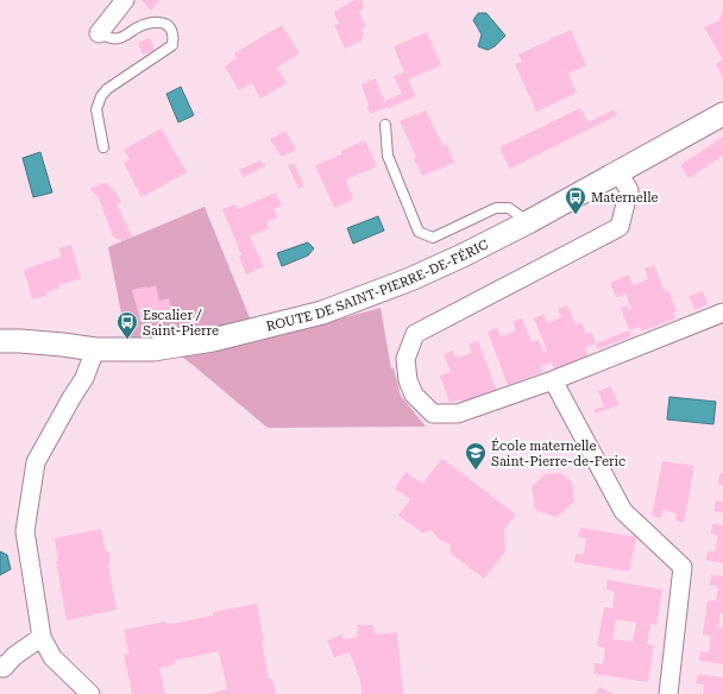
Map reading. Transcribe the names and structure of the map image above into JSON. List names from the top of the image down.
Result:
{
  "streets": {
    "street": ["ROUTE DE SAINT-PIERRE-DE-FÉRIC"]
  },
  "places": {
    "bus stop": ["Maternelle", "Escalier / Saint-Pierre"],
    "school or university": ["École maternelle Saint-Pierre-de-Feric"]
  }
}
